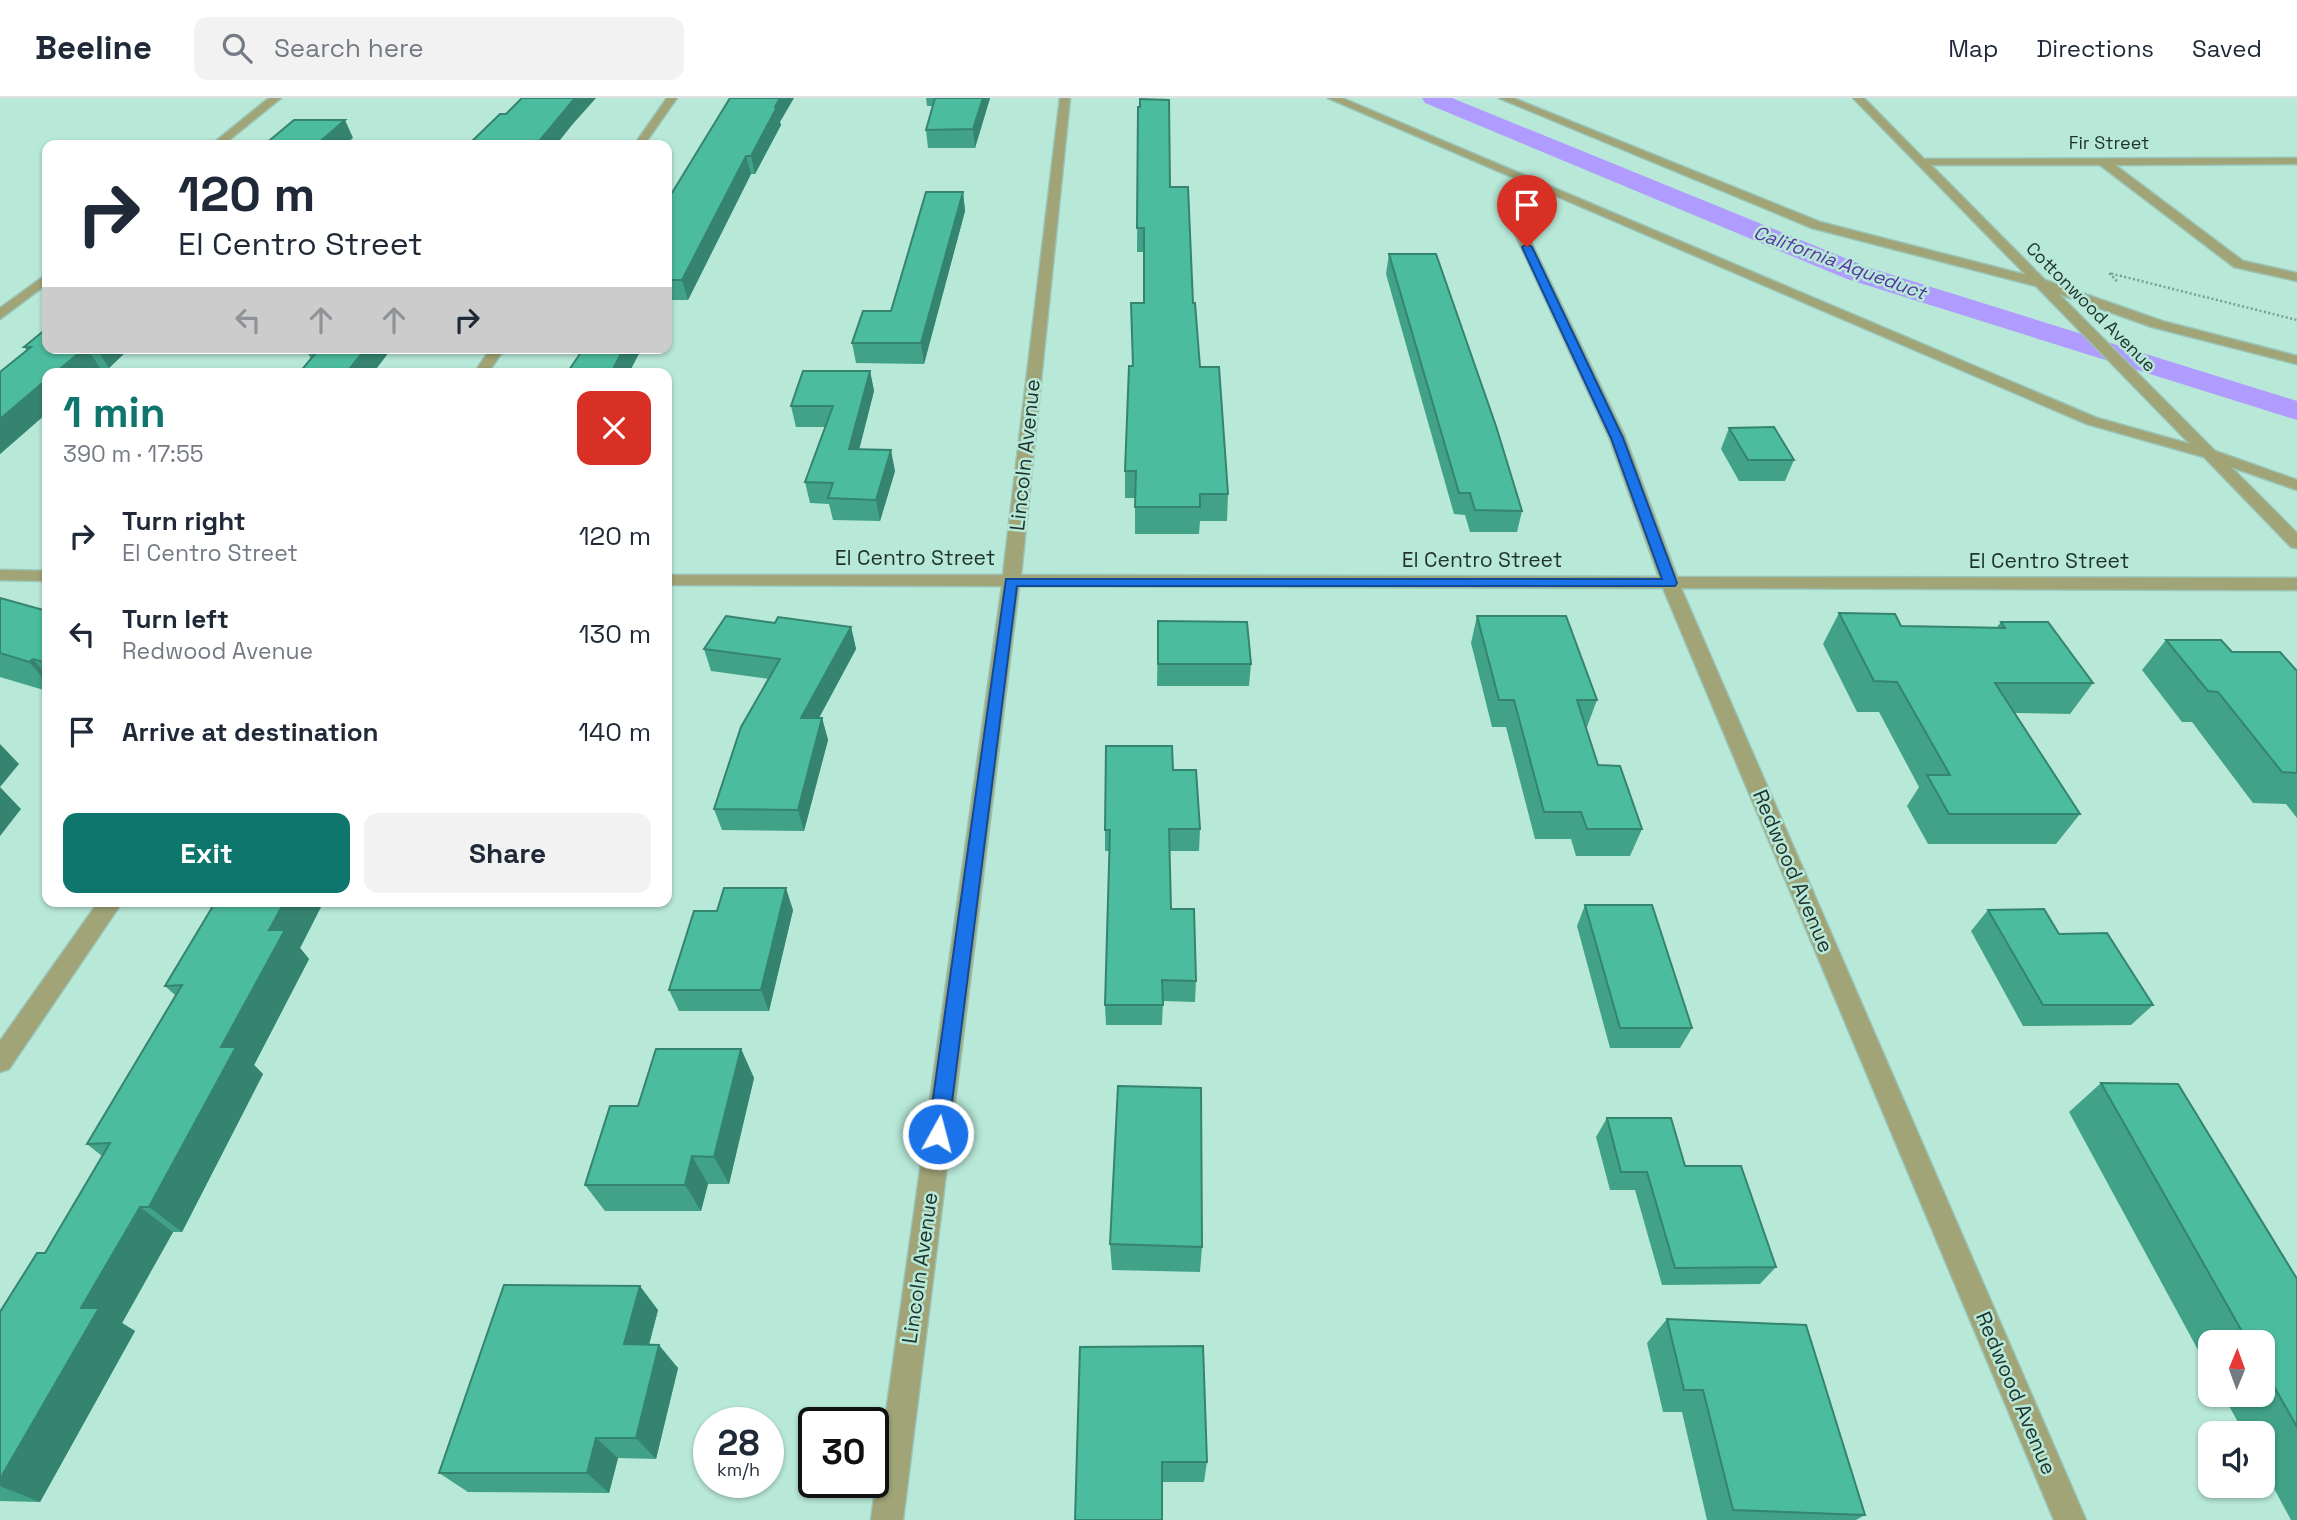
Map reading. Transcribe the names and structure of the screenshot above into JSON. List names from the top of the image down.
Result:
{
  "streets": {
    "street": [
      "Fir Street",
      "Cottonwood Avenue",
      "Lincoln Avenue",
      "El Centro Street",
      "Redwood Avenue"
    ]
  },
  "crossings": [
    ["Fir Street", "Cottonwood Avenue"],
    ["Lincoln Avenue", "El Centro Street"],
    ["El Centro Street", "Redwood Avenue"]
  ],
  "water": ["California Aqueduct"],
  "north": "top",
  "page": {
    "header": "Beeline",
    "search": "Search here",
    "nav": ["Map", "Directions", "Saved"],
    "turn": ["120 m", "El Centro Street"],
    "heading": ["1 min", "390 m · 17:55"],
    "list": [
      {
        "name": "Turn right",
        "note": "El Centro Street",
        "value": "120 m"
      },
      {
        "name": "Turn left",
        "note": "Redwood Avenue",
        "value": "130 m"
      },
      {
        "name": "Arrive at destination",
        "value": "140 m"
      }
    ],
    "buttons": ["Exit", "Share"],
    "speed": "28 km/h",
    "limit": "30"
  }
}
